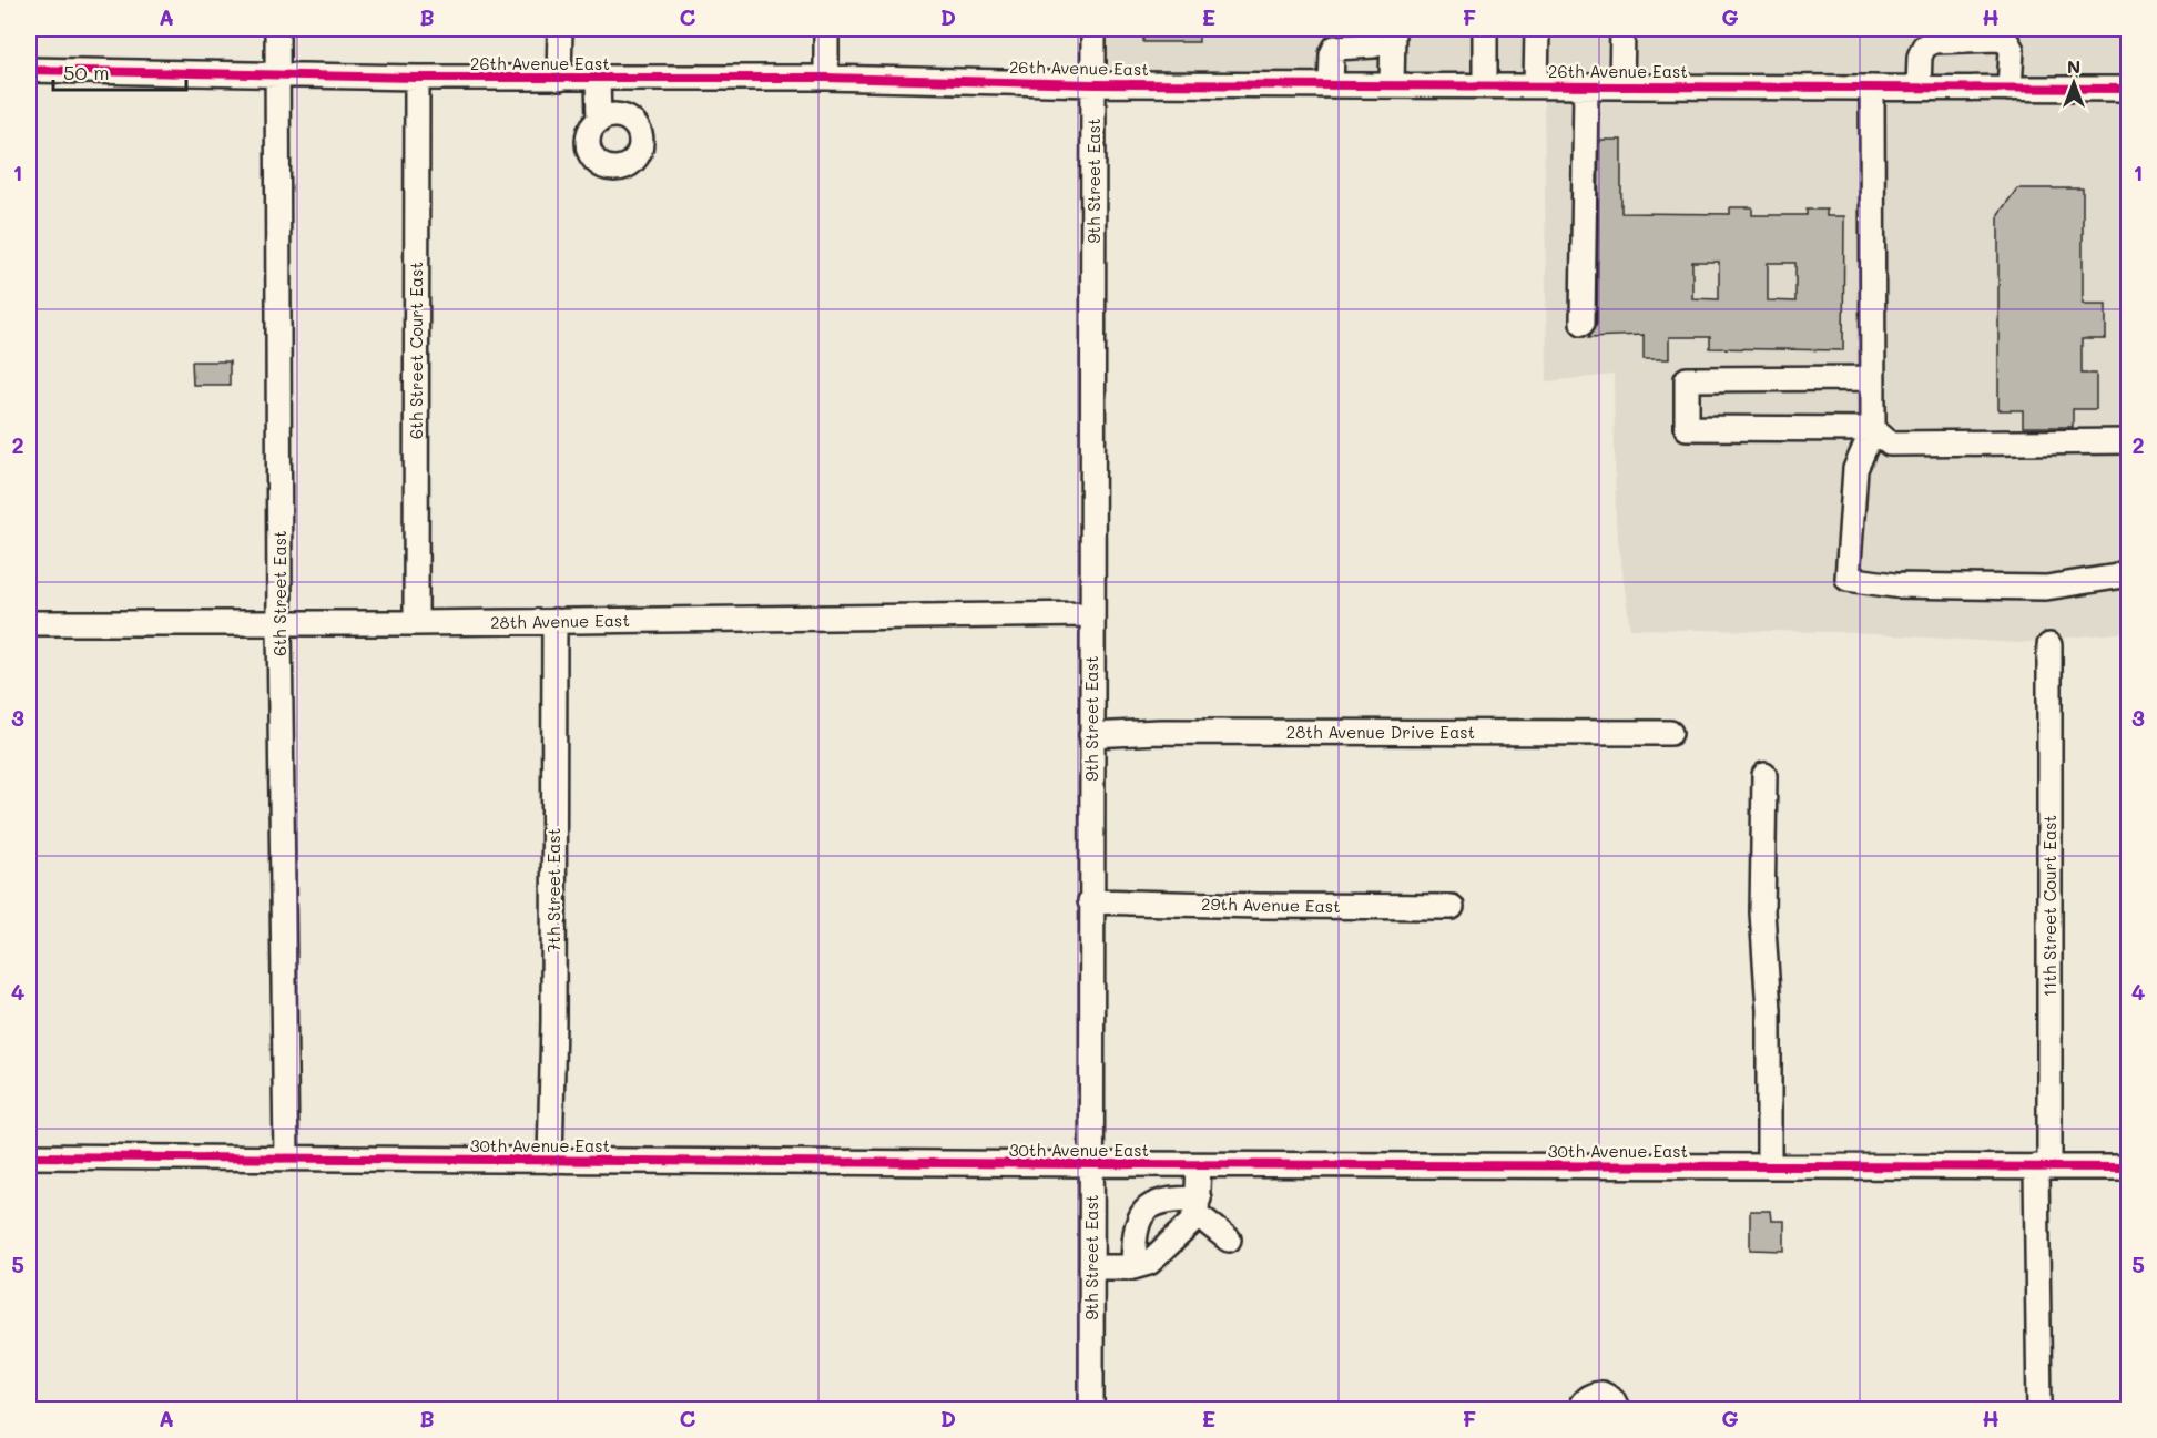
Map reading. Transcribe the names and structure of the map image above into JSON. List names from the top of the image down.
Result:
{
  "streets": {
    "street": [
      "26th Avenue East",
      "9th Street East",
      "6th Street Court East",
      "6th Street East",
      "28th Avenue East",
      "28th Avenue Drive East",
      "7th Street East",
      "29th Avenue East",
      "11th Street Court East",
      "30th Avenue East"
    ]
  },
  "crossings": [
    ["26th Avenue East", "9th Street East"],
    ["26th Avenue East", "6th Street Court East"],
    ["26th Avenue East", "6th Street East"],
    ["9th Street East", "28th Avenue East"],
    ["9th Street East", "28th Avenue Drive East"],
    ["9th Street East", "29th Avenue East"],
    ["9th Street East", "30th Avenue East"],
    ["6th Street Court East", "28th Avenue East"],
    ["6th Street East", "28th Avenue East"],
    ["6th Street East", "30th Avenue East"],
    ["28th Avenue East", "7th Street East"],
    ["7th Street East", "30th Avenue East"],
    ["11th Street Court East", "30th Avenue East"]
  ],
  "scale_bar": "50 m",
  "north": "top",
  "grid": {
    "columns": [
      "A",
      "B",
      "C",
      "D",
      "E",
      "F",
      "G",
      "H"
    ],
    "rows": [
      "1",
      "2",
      "3",
      "4",
      "5"
    ]
  }
}
